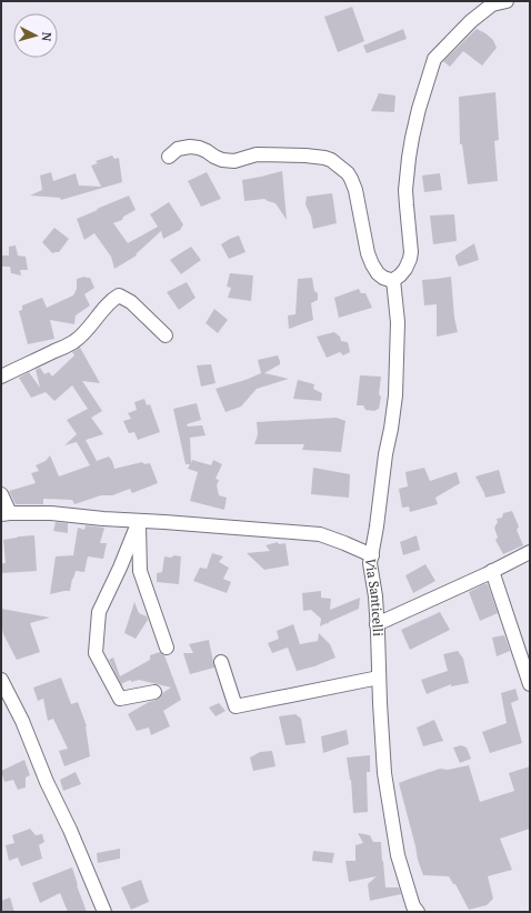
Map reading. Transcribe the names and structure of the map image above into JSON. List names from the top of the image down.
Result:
{
  "streets": {
    "street": ["Via Santicelli"]
  },
  "north": "right"
}
